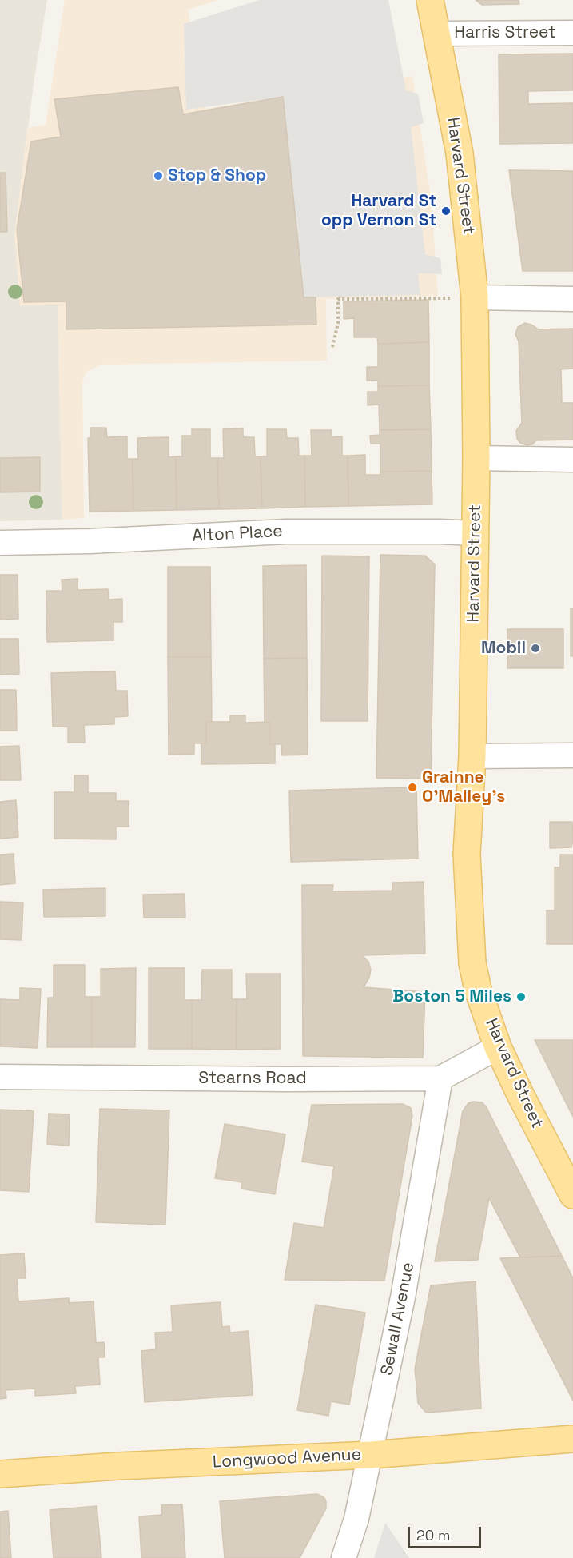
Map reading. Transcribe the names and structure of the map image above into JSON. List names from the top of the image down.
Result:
{
  "streets": {
    "main road": ["Harvard Street", "Longwood Avenue"],
    "street": [
      "Harris Street",
      "Alton Place",
      "Stearns Road",
      "Sewall Avenue"
    ]
  },
  "crossings": [
    ["Harris Street", "Harvard Street"],
    ["Harvard Street", "Alton Place"],
    ["Harvard Street", "Stearns Road"],
    ["Stearns Road", "Sewall Avenue"],
    ["Sewall Avenue", "Longwood Avenue"]
  ],
  "places": [
    "Stop & Shop",
    "Harvard St opp Vernon St",
    "Mobil",
    "Grainne O'Malley's",
    "Boston 5 Miles"
  ],
  "scale_bar": "20 m"
}
